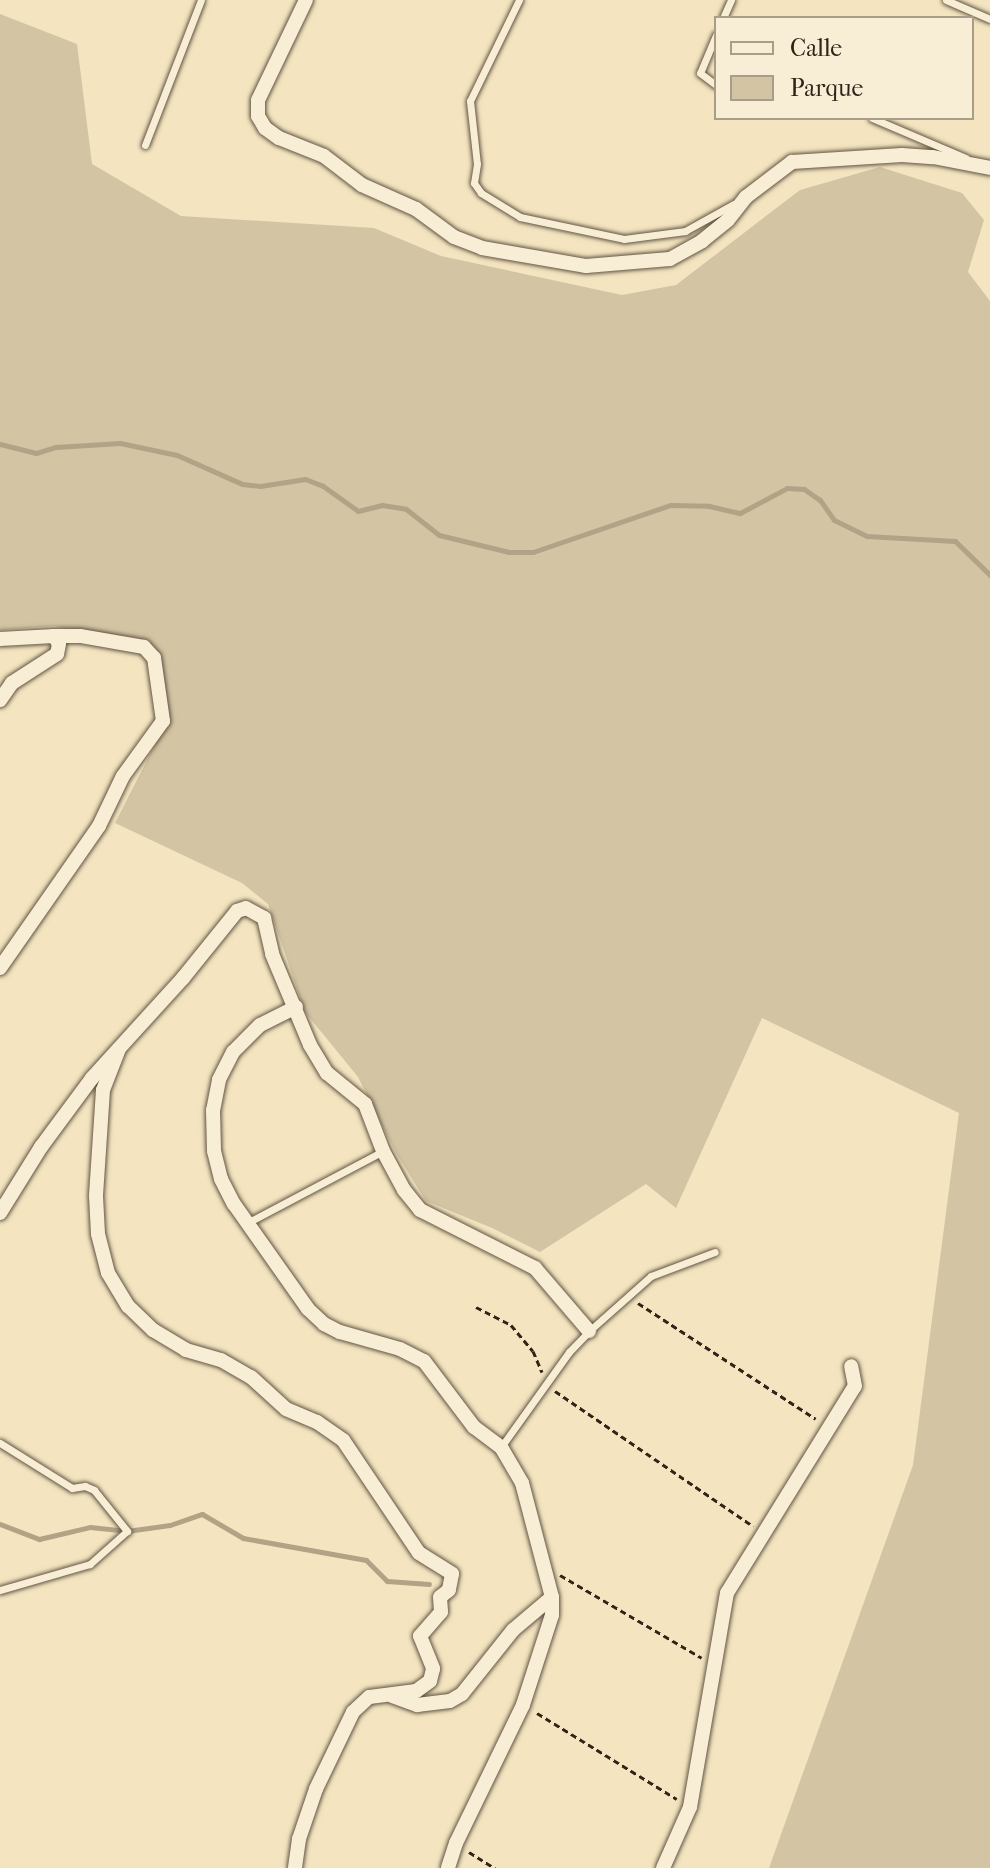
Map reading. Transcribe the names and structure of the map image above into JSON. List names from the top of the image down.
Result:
{
  "legend": ["Calle", "Parque"]
}
